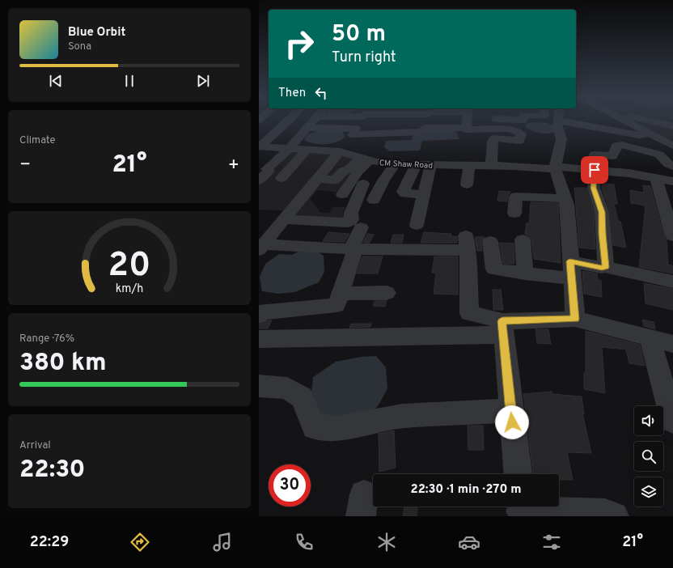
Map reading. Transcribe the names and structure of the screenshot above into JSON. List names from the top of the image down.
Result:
{
  "streets": {
    "street": ["CM Shaw Road"]
  },
  "page": {
    "turn": ["50 m", "Turn right"],
    "song": ["Blue Orbit", "Sona"],
    "then": "Then",
    "tile": [
      "Climate",
      ["Range · 76%", "380 km"],
      ["Arrival", "22:30"]
    ],
    "heat": ["−", "21°", "+"],
    "limit": "30",
    "trip": "22:30 · 1 min · 270 m",
    "tabs": ["22:29", "21°"],
    "gauge": ["20", "km/h"]
  }
}
